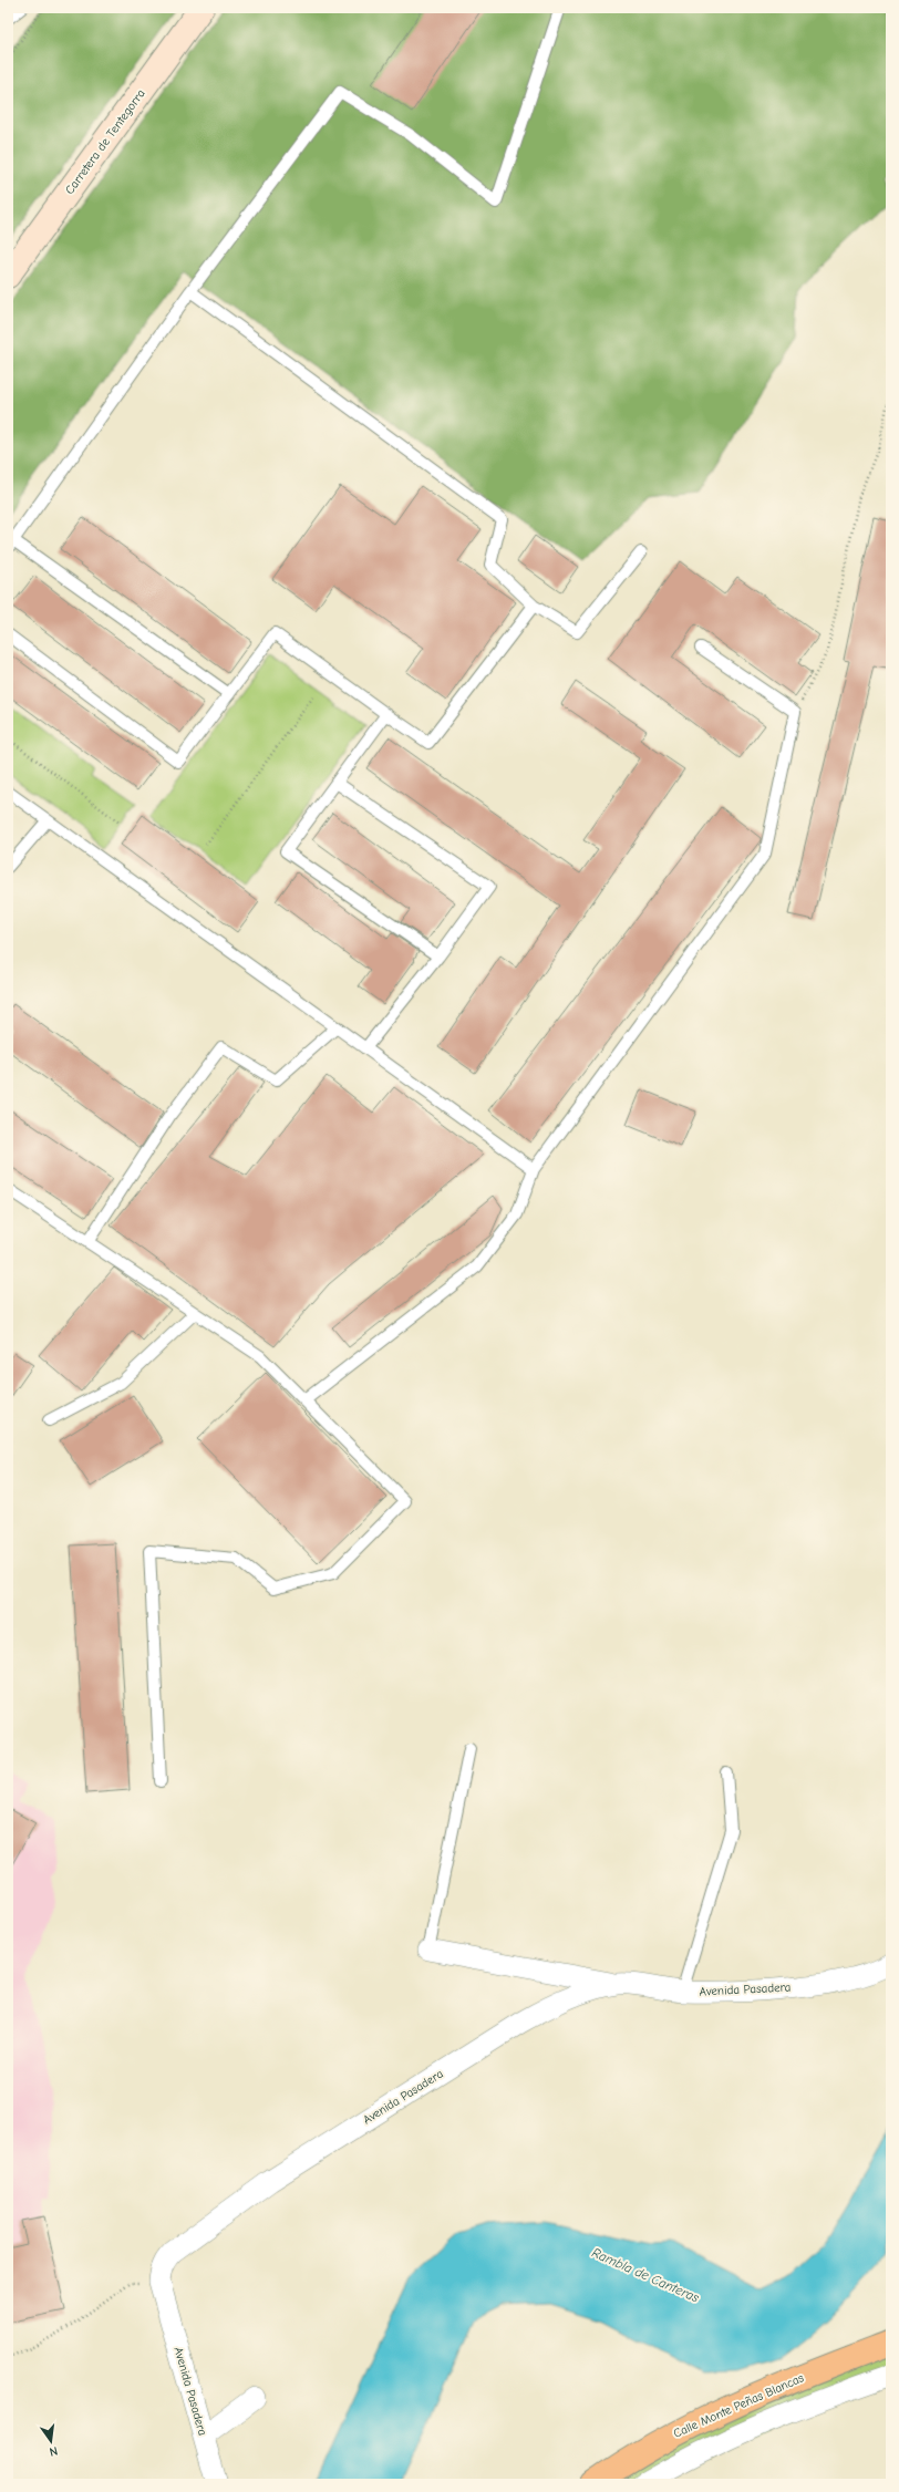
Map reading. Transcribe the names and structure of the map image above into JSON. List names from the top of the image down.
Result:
{
  "streets": {
    "main road": ["Carretera de Tentegorra", "Calle Monte Peñas Blancas"],
    "street": ["Avenida Pasadera"]
  },
  "water": ["Rambla de Canteras"],
  "north": "bottom"
}
